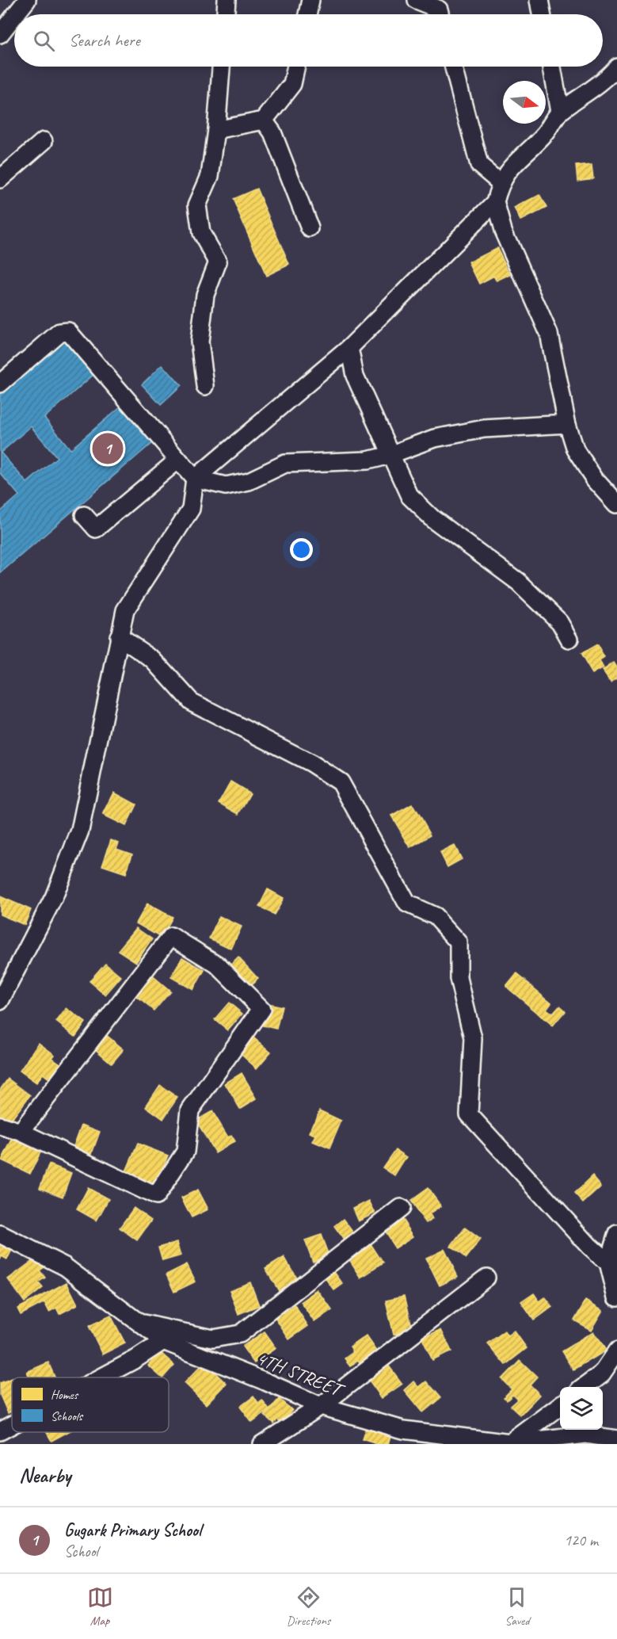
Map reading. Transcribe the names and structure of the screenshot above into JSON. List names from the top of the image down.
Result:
{
  "streets": {
    "street": ["4TH STREET"]
  },
  "legend": ["Homes", "Schools"],
  "north": "right",
  "page": {
    "search": "Search here",
    "pins": "1",
    "heading": "Nearby",
    "list": [
      {
        "mark": "1",
        "name": "Gugark Primary School",
        "note": "School",
        "value": "120 m"
      }
    ],
    "nav": ["Map", "Directions", "Saved"]
  }
}
